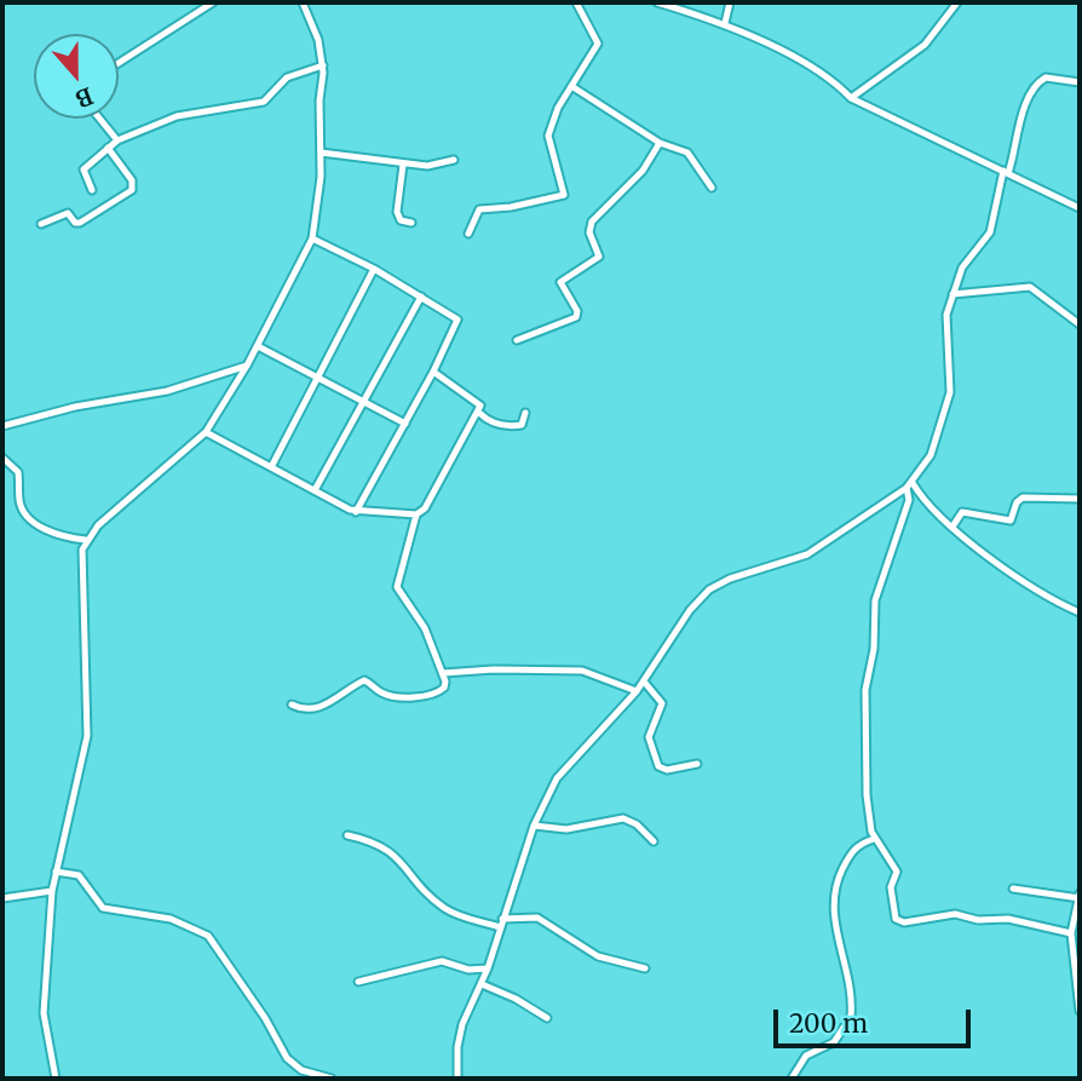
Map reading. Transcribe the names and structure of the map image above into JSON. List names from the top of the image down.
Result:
{
  "scale_bar": "200 m",
  "north": "bottom"
}
